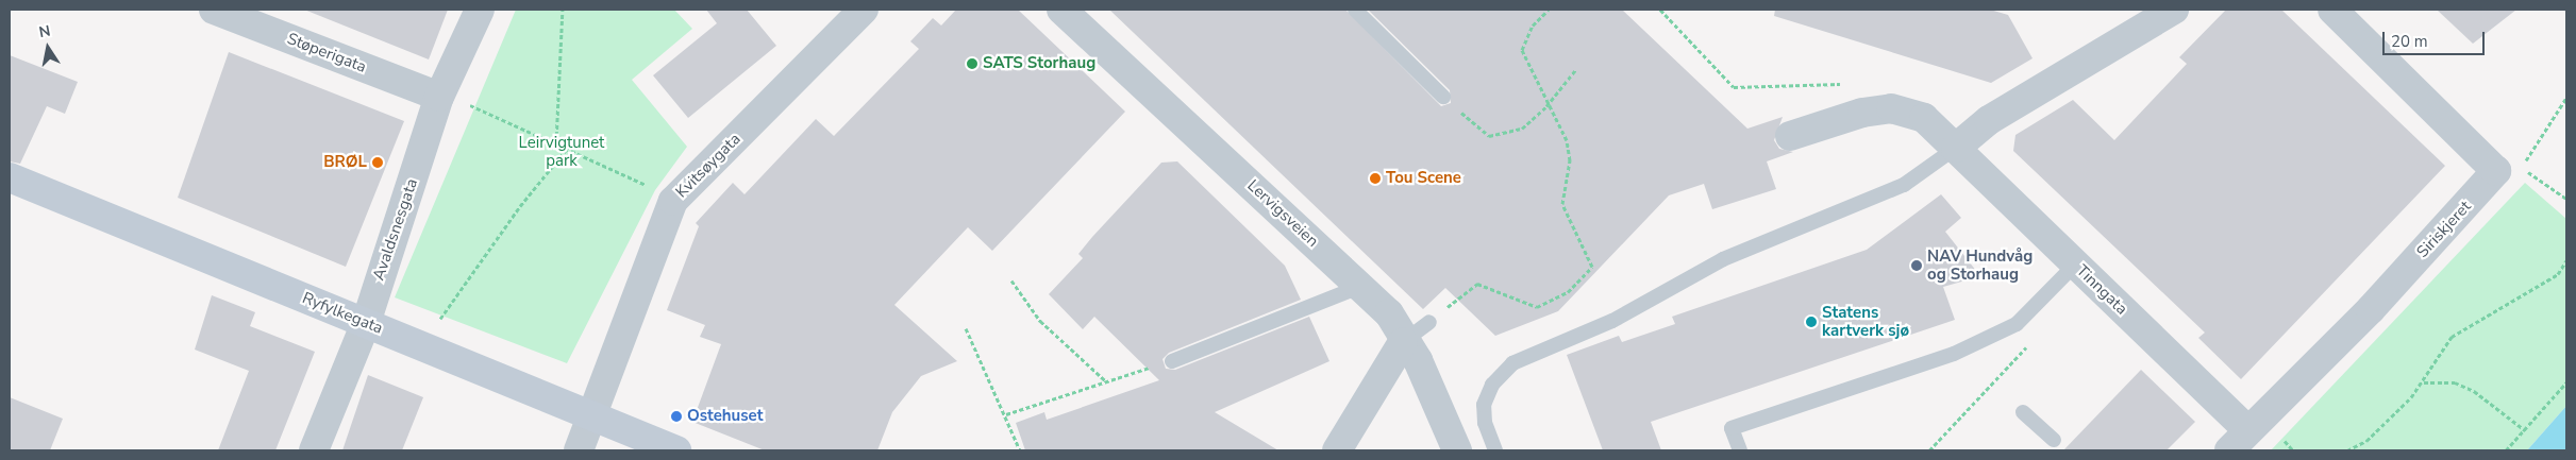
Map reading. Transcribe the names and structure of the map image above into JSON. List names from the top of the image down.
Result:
{
  "streets": {
    "street": [
      "Støperigata",
      "Kvitsøygata",
      "Lervigsveien",
      "Avaldsnesgata",
      "Siriskjeret",
      "Tinngata",
      "Ryfylkegata"
    ]
  },
  "crossings": [
    ["Støperigata", "Avaldsnesgata"],
    ["Kvitsøygata", "Ryfylkegata"],
    ["Avaldsnesgata", "Ryfylkegata"],
    ["Siriskjeret", "Tinngata"]
  ],
  "parks": ["Leirvigtunet park"],
  "places": [
    "SATS Storhaug",
    "BRØL",
    "Tou Scene",
    "NAV Hundvåg og Storhaug",
    "Statens kartverk sjø",
    "Ostehuset"
  ],
  "scale_bar": "20 m",
  "north": "top"
}
